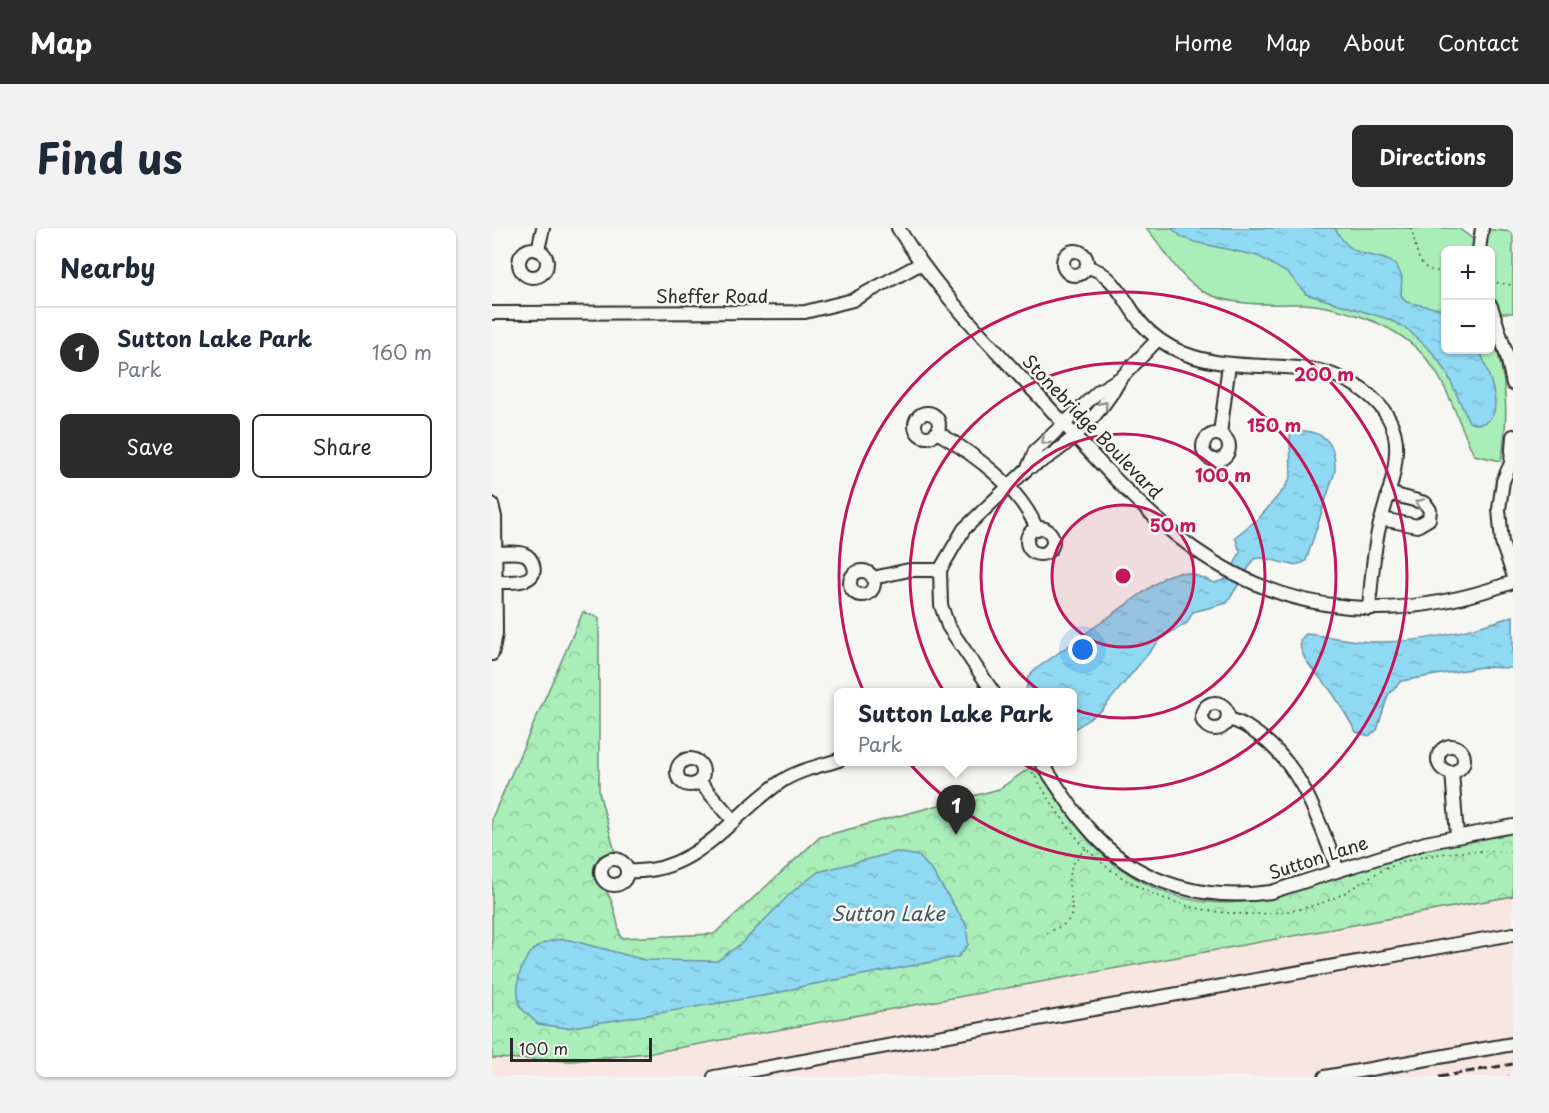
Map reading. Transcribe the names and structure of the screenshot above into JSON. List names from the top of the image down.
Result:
{
  "streets": {
    "street": ["Sheffer Road", "Stonebridge Boulevard", "Sutton Lane"]
  },
  "crossings": [
    ["Sheffer Road", "Stonebridge Boulevard"]
  ],
  "water": ["Sutton Lake"],
  "scale_bar": "100 m",
  "page": {
    "header": "Map",
    "nav": [
      "Home",
      "Map",
      "About",
      "Contact"
    ],
    "title": "Find us",
    "buttons": [
      "Directions",
      ["Save", "Share"]
    ],
    "heading": "Nearby",
    "map_buttons": ["+", "−"],
    "list": [
      {
        "mark": "1",
        "name": "Sutton Lake Park",
        "note": "Park",
        "value": "160 m"
      }
    ],
    "popup": ["Sutton Lake Park", "Park"],
    "pins": "1",
    "scale": "100 m"
  },
  "rings": [
    "200 m",
    "150 m",
    "100 m",
    "50 m"
  ]
}
